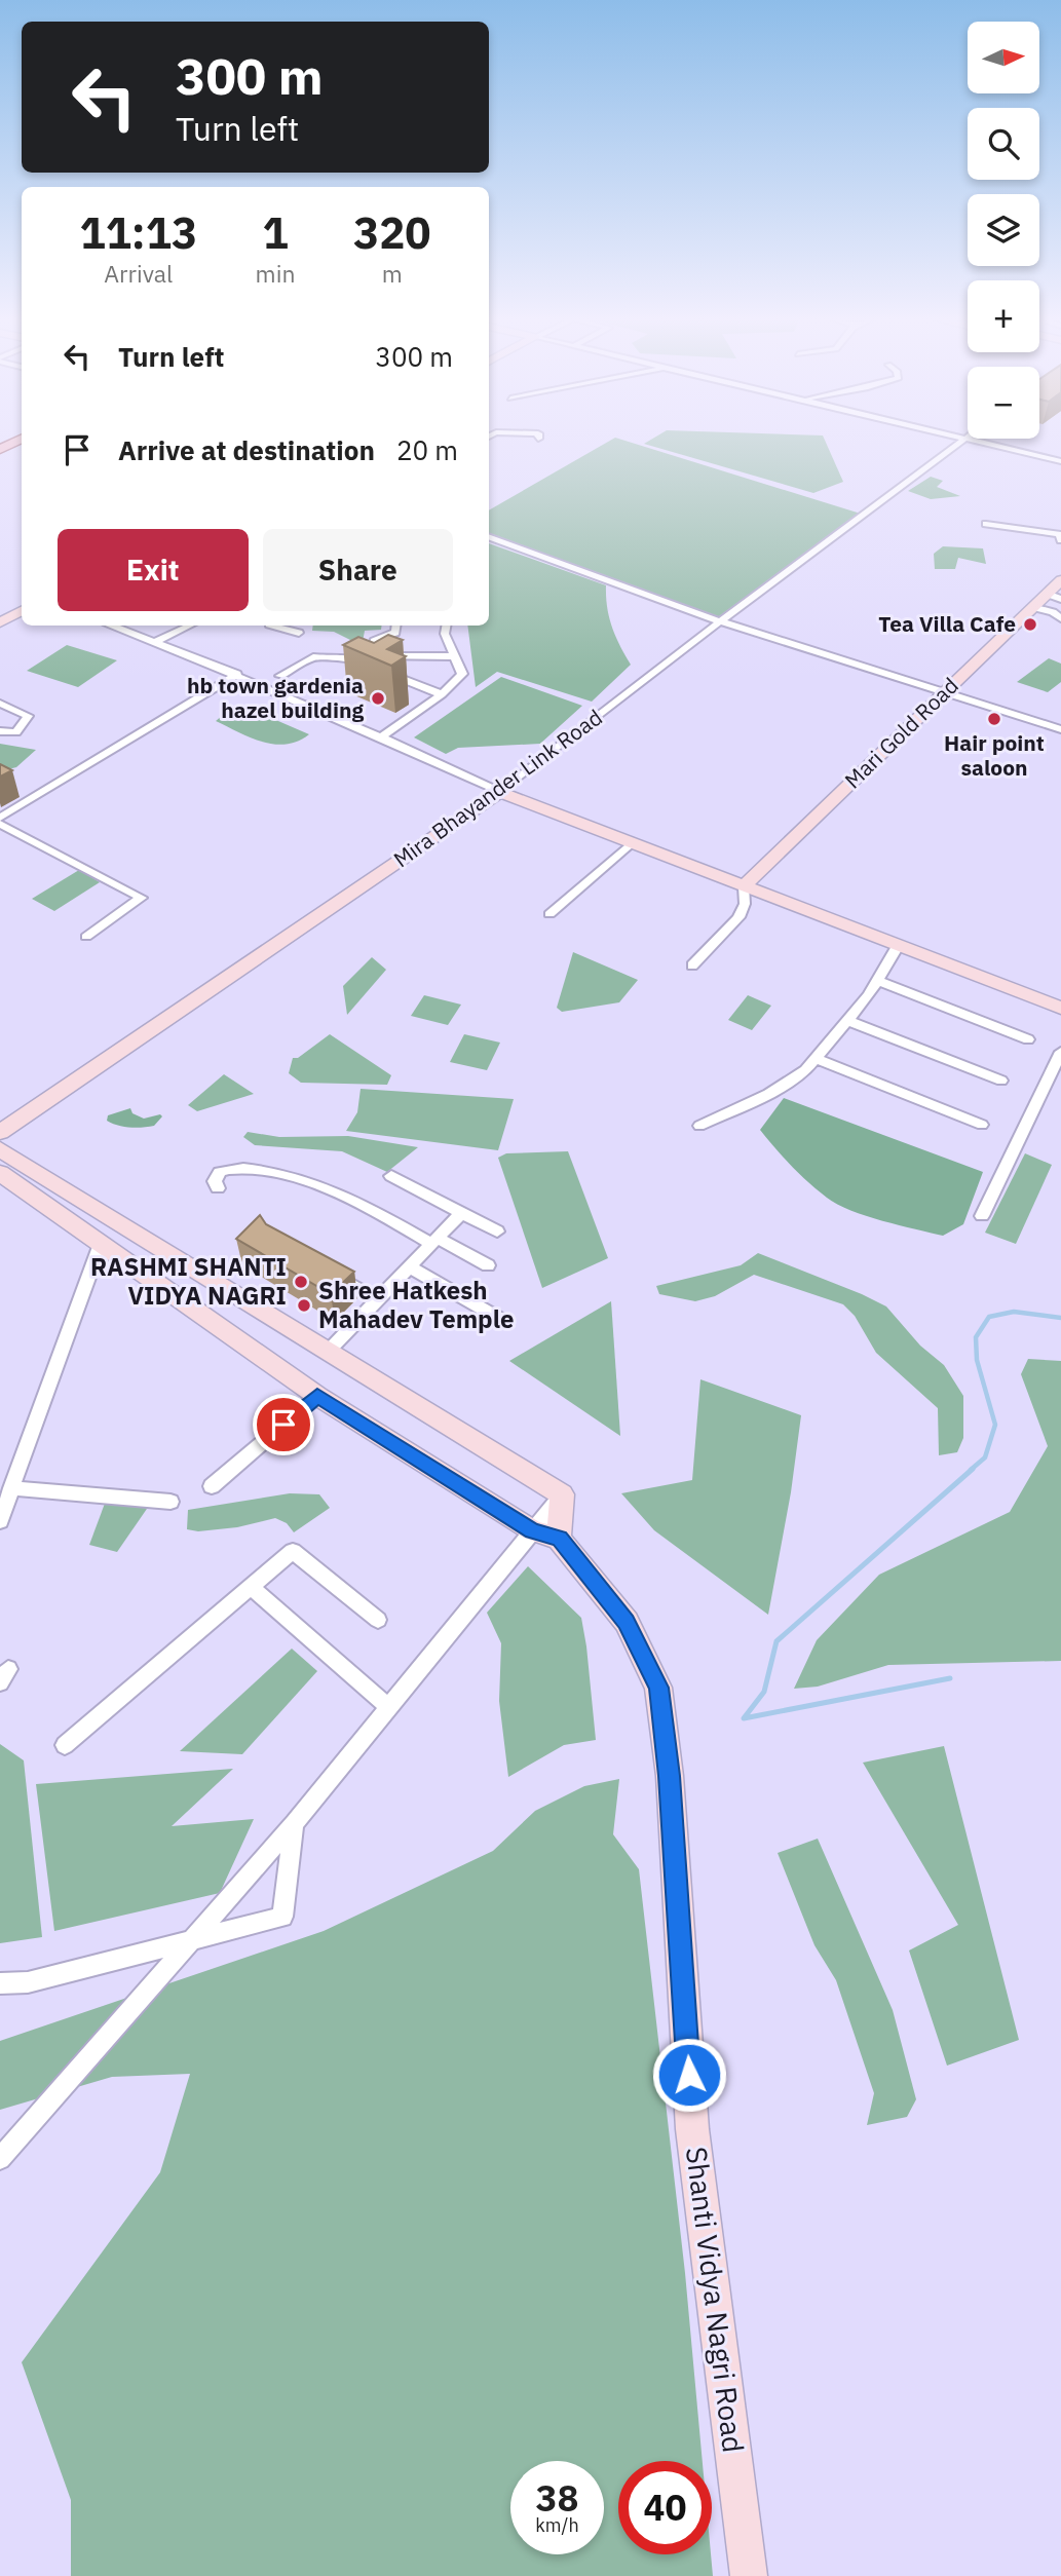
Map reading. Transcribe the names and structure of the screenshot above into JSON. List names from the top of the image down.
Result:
{
  "streets": {
    "street": ["Mari Gold Road", "Mira Bhayander Link Road", "Shanti Vidya Nagri Road"]
  },
  "places": [
    "Tea Villa Cafe",
    "hb town gardenia hazel building",
    "Hair point saloon",
    "RASHMI SHANTI VIDYA NAGRI",
    "Shree Hatkesh Mahadev Temple"
  ],
  "north": "right",
  "page": {
    "map_buttons": ["+", "−"],
    "turn": ["300 m", "Turn left"],
    "eta": [
      "11:13",
      "Arrival",
      "1",
      "min",
      "320",
      "m"
    ],
    "list": [
      {
        "name": "Turn left",
        "value": "300 m"
      },
      {
        "name": "Arrive at destination",
        "value": "20 m"
      }
    ],
    "buttons": ["Exit", "Share"],
    "speed": "38 km/h",
    "limit": "40"
  }
}
